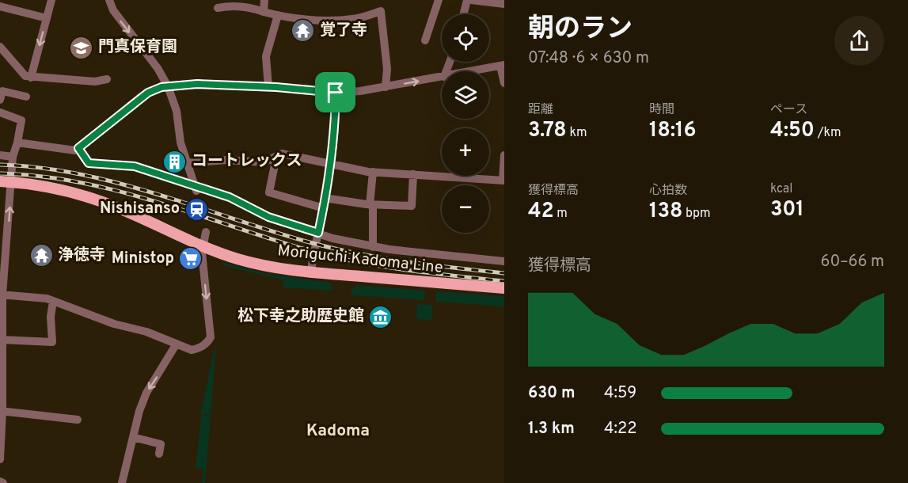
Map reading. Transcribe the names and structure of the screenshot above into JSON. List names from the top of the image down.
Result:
{
  "streets": {
    "main road": ["Moriguchi Kadoma Line"]
  },
  "districts": ["Kadoma"],
  "places": {
    "temple": ["覚了寺", "浄徳寺"],
    "school or university": ["門真保育園"],
    "building": ["コートレックス"],
    "station": ["Nishisanso"],
    "supermarket": ["Ministop"],
    "museum": ["松下幸之助歴史館"]
  },
  "page": {
    "heading": ["朝のラン", "07:48 · 6 × 630 m"],
    "map_buttons": ["+", "−"],
    "stats": [
      ["距離", "3.78 km"],
      ["時間", "18:16"],
      ["ペース", "4:50 /km"],
      ["獲得標高", "42 m"],
      ["心拍数", "138 bpm"],
      ["kcal", "301"]
    ],
    "chart": ["獲得標高", "60–66 m"],
    "list": [
      {
        "name": "630 m",
        "note": "4:59"
      },
      {
        "name": "1.3 km",
        "note": "4:22"
      }
    ]
  }
}
